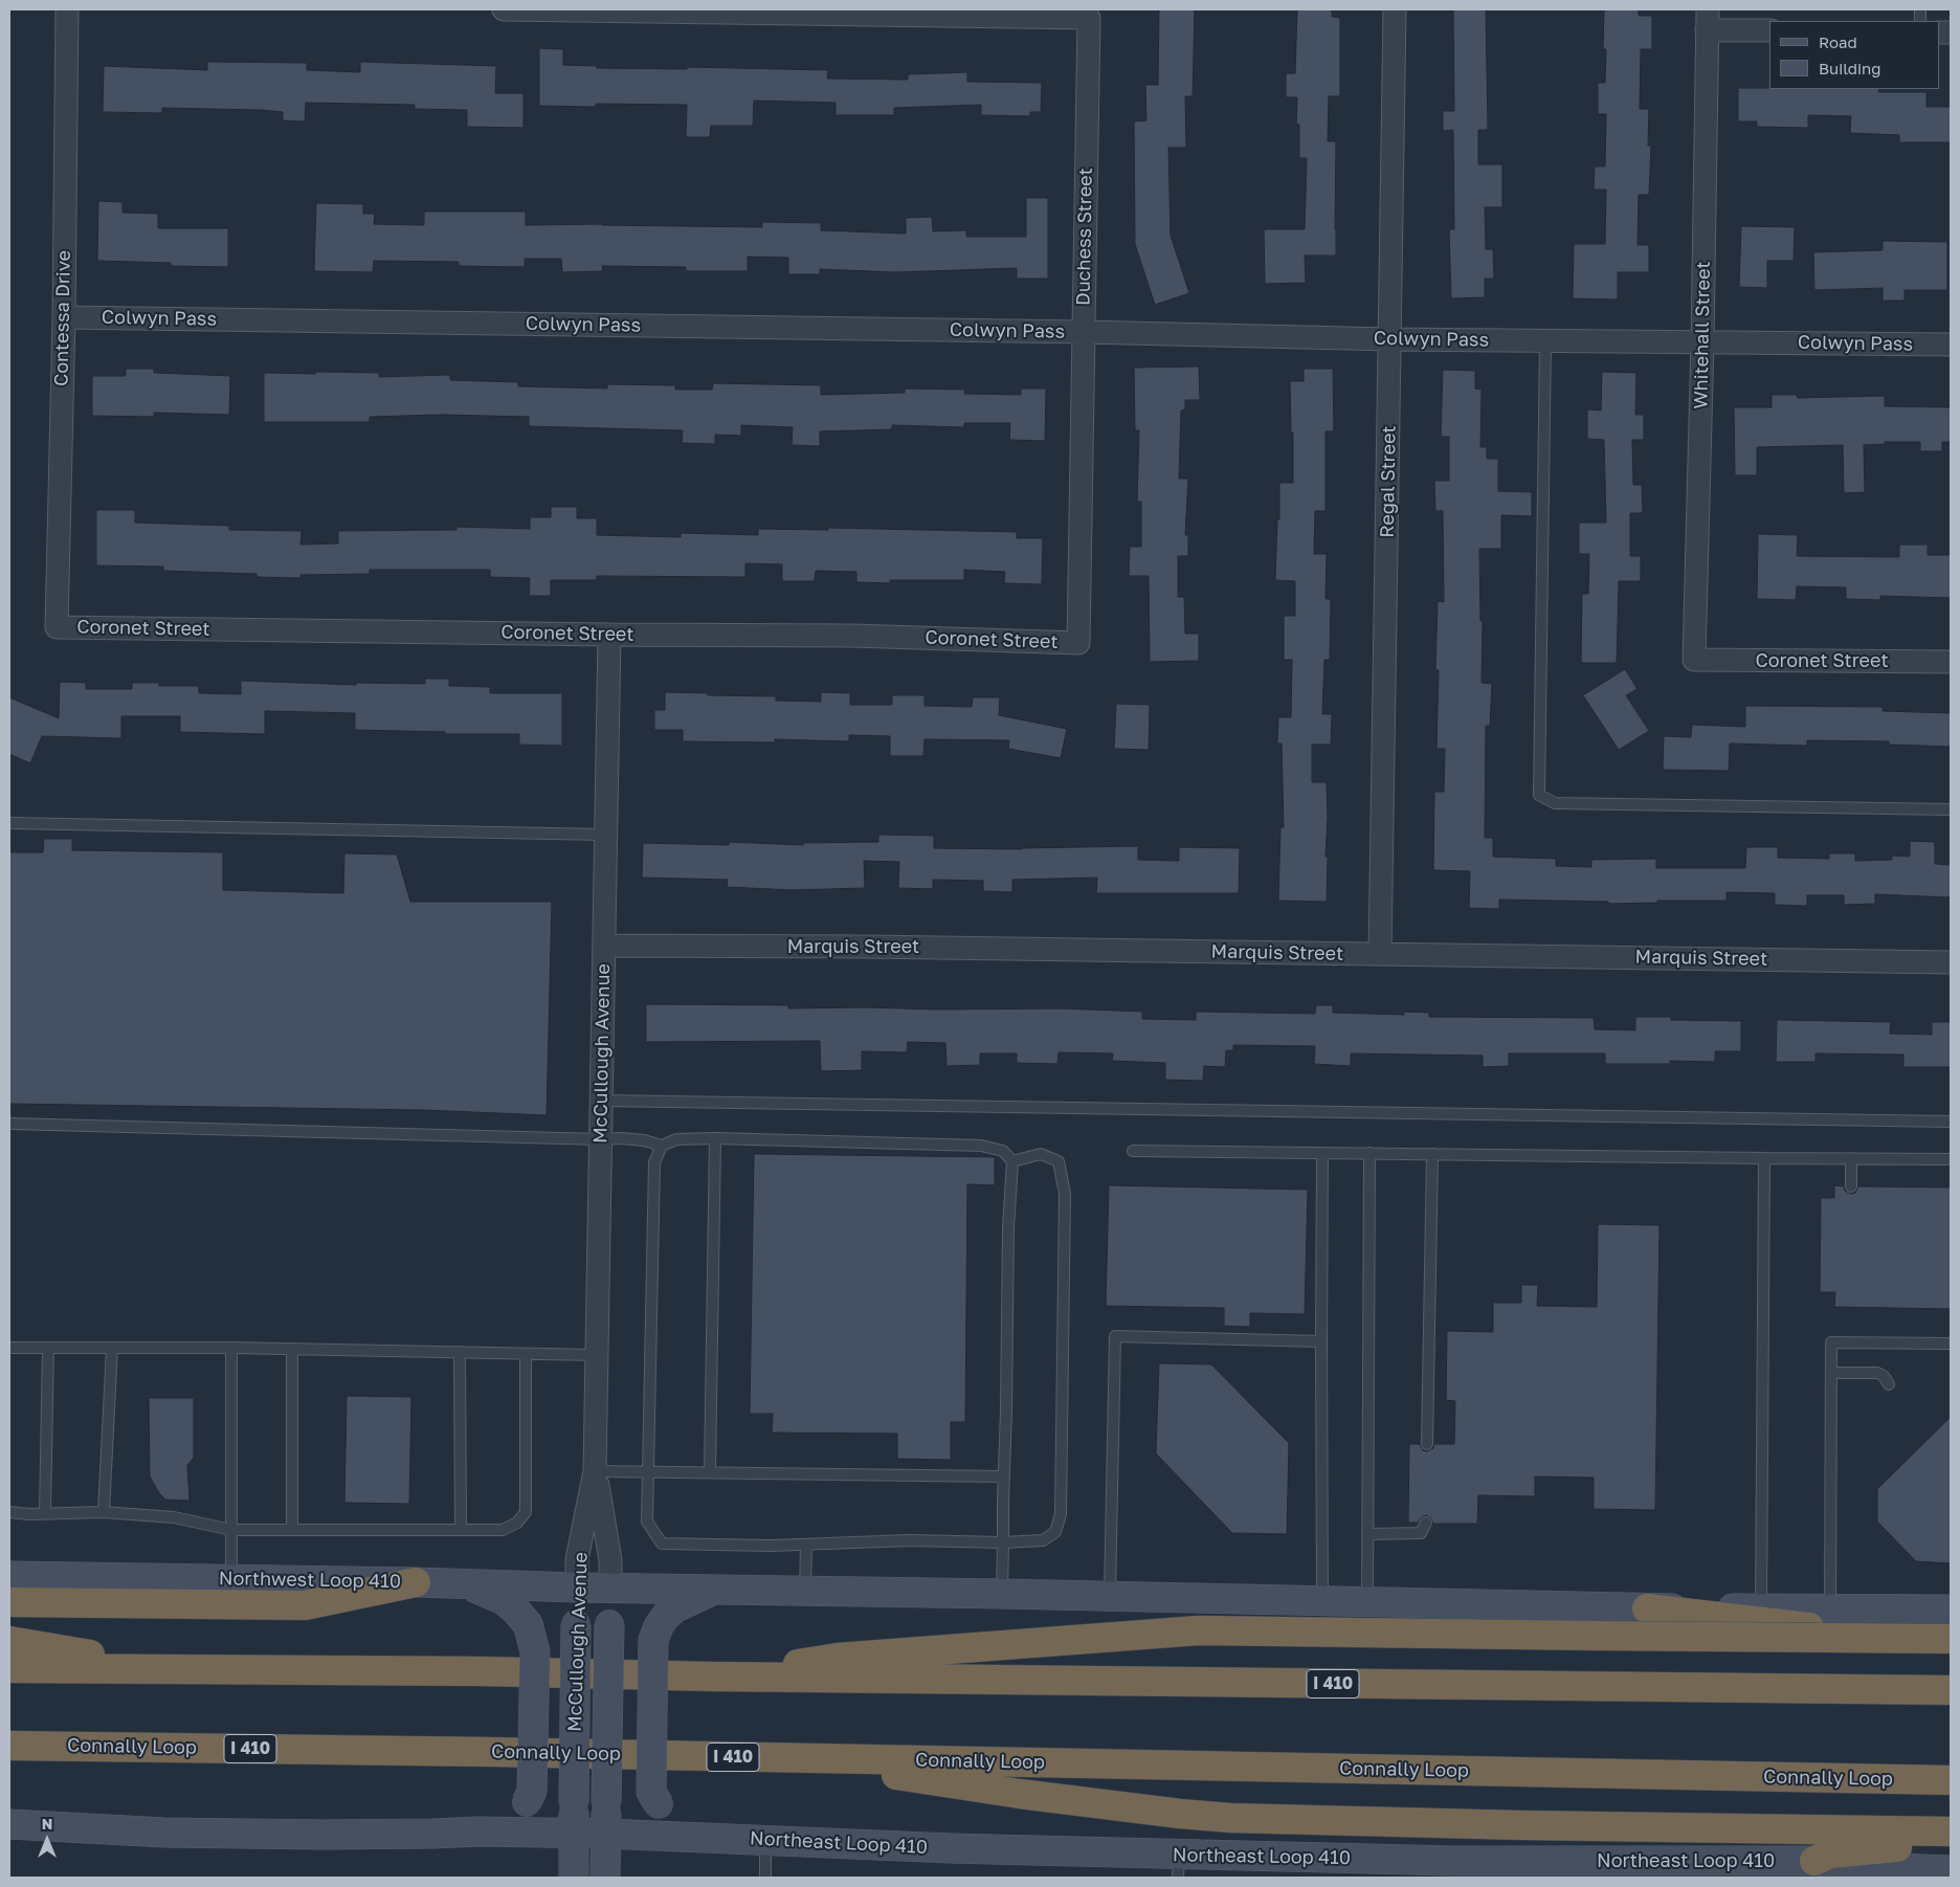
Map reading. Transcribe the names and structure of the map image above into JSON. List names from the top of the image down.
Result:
{
  "streets": {
    "highway": ["I 410", "Connally Loop"],
    "main road": ["McCullough Avenue", "Northwest Loop 410", "Northeast Loop 410"],
    "street": [
      "Duchess Street",
      "Contessa Drive",
      "Colwyn Pass",
      "Whitehall Street",
      "Regal Street",
      "Coronet Street",
      "Marquis Street"
    ]
  },
  "crossings": [
    ["Duchess Street", "Colwyn Pass"],
    ["Duchess Street", "Coronet Street"],
    ["Contessa Drive", "Colwyn Pass"],
    ["Contessa Drive", "Coronet Street"],
    ["Colwyn Pass", "Whitehall Street"],
    ["Colwyn Pass", "Regal Street"],
    ["Whitehall Street", "Coronet Street"],
    ["Regal Street", "Marquis Street"],
    ["Coronet Street", "McCullough Avenue"],
    ["Marquis Street", "McCullough Avenue"],
    ["McCullough Avenue", "Northwest Loop 410"],
    ["McCullough Avenue", "Northeast Loop 410"]
  ],
  "legend": ["Road", "Building"],
  "north": "top"
}
